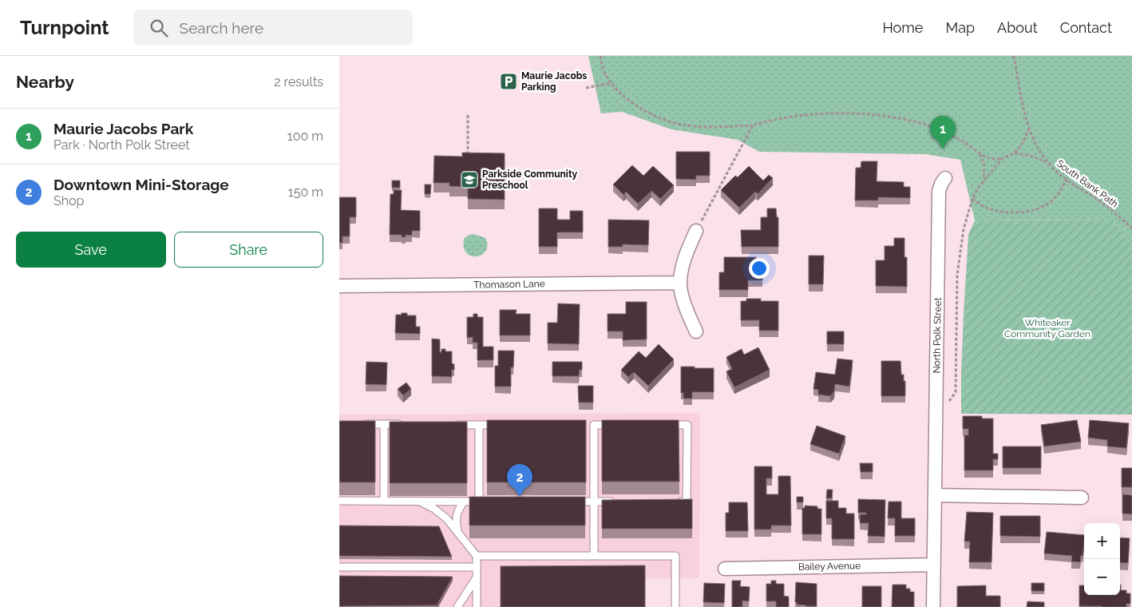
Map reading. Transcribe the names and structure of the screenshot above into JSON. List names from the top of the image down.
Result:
{
  "streets": {
    "street": ["Thomason Lane", "North Polk Street", "Bailey Avenue"],
    "path": ["South Bank Path"]
  },
  "crossings": [
    ["North Polk Street", "Bailey Avenue"]
  ],
  "parks": ["Whiteaker Community Garden"],
  "places": {
    "parking": ["Maurie Jacobs Parking"],
    "school or university": ["Parkside Community Preschool"]
  },
  "page": {
    "header": "Turnpoint",
    "search": "Search here",
    "nav": [
      "Home",
      "Map",
      "About",
      "Contact"
    ],
    "heading": ["Nearby", "2 results"],
    "list": [
      {
        "mark": "1",
        "name": "Maurie Jacobs Park",
        "note": "Park · North Polk Street",
        "value": "100 m"
      },
      {
        "mark": "2",
        "name": "Downtown Mini-Storage",
        "note": "Shop",
        "value": "150 m"
      }
    ],
    "pins": ["1", "2"],
    "buttons": ["Save", "Share"],
    "map_buttons": ["+", "−"]
  }
}
